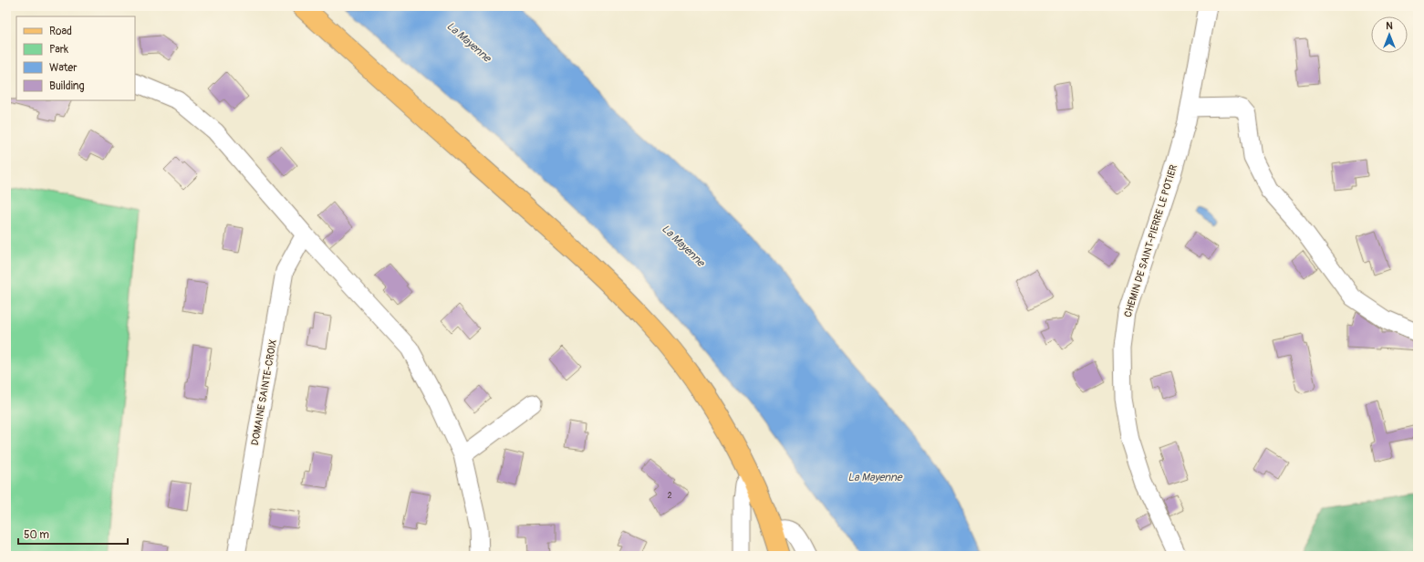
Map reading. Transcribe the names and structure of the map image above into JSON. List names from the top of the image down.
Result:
{
  "streets": {
    "street": ["CHEMIN DE SAINT-PIERRE LE POTIER", "DOMAINE SAINTE-CROIX"]
  },
  "water": ["La Mayenne"],
  "house_numbers": ["2"],
  "legend": [
    "Road",
    "Park",
    "Water",
    "Building"
  ],
  "scale_bar": "50 m",
  "north": "top"
}
